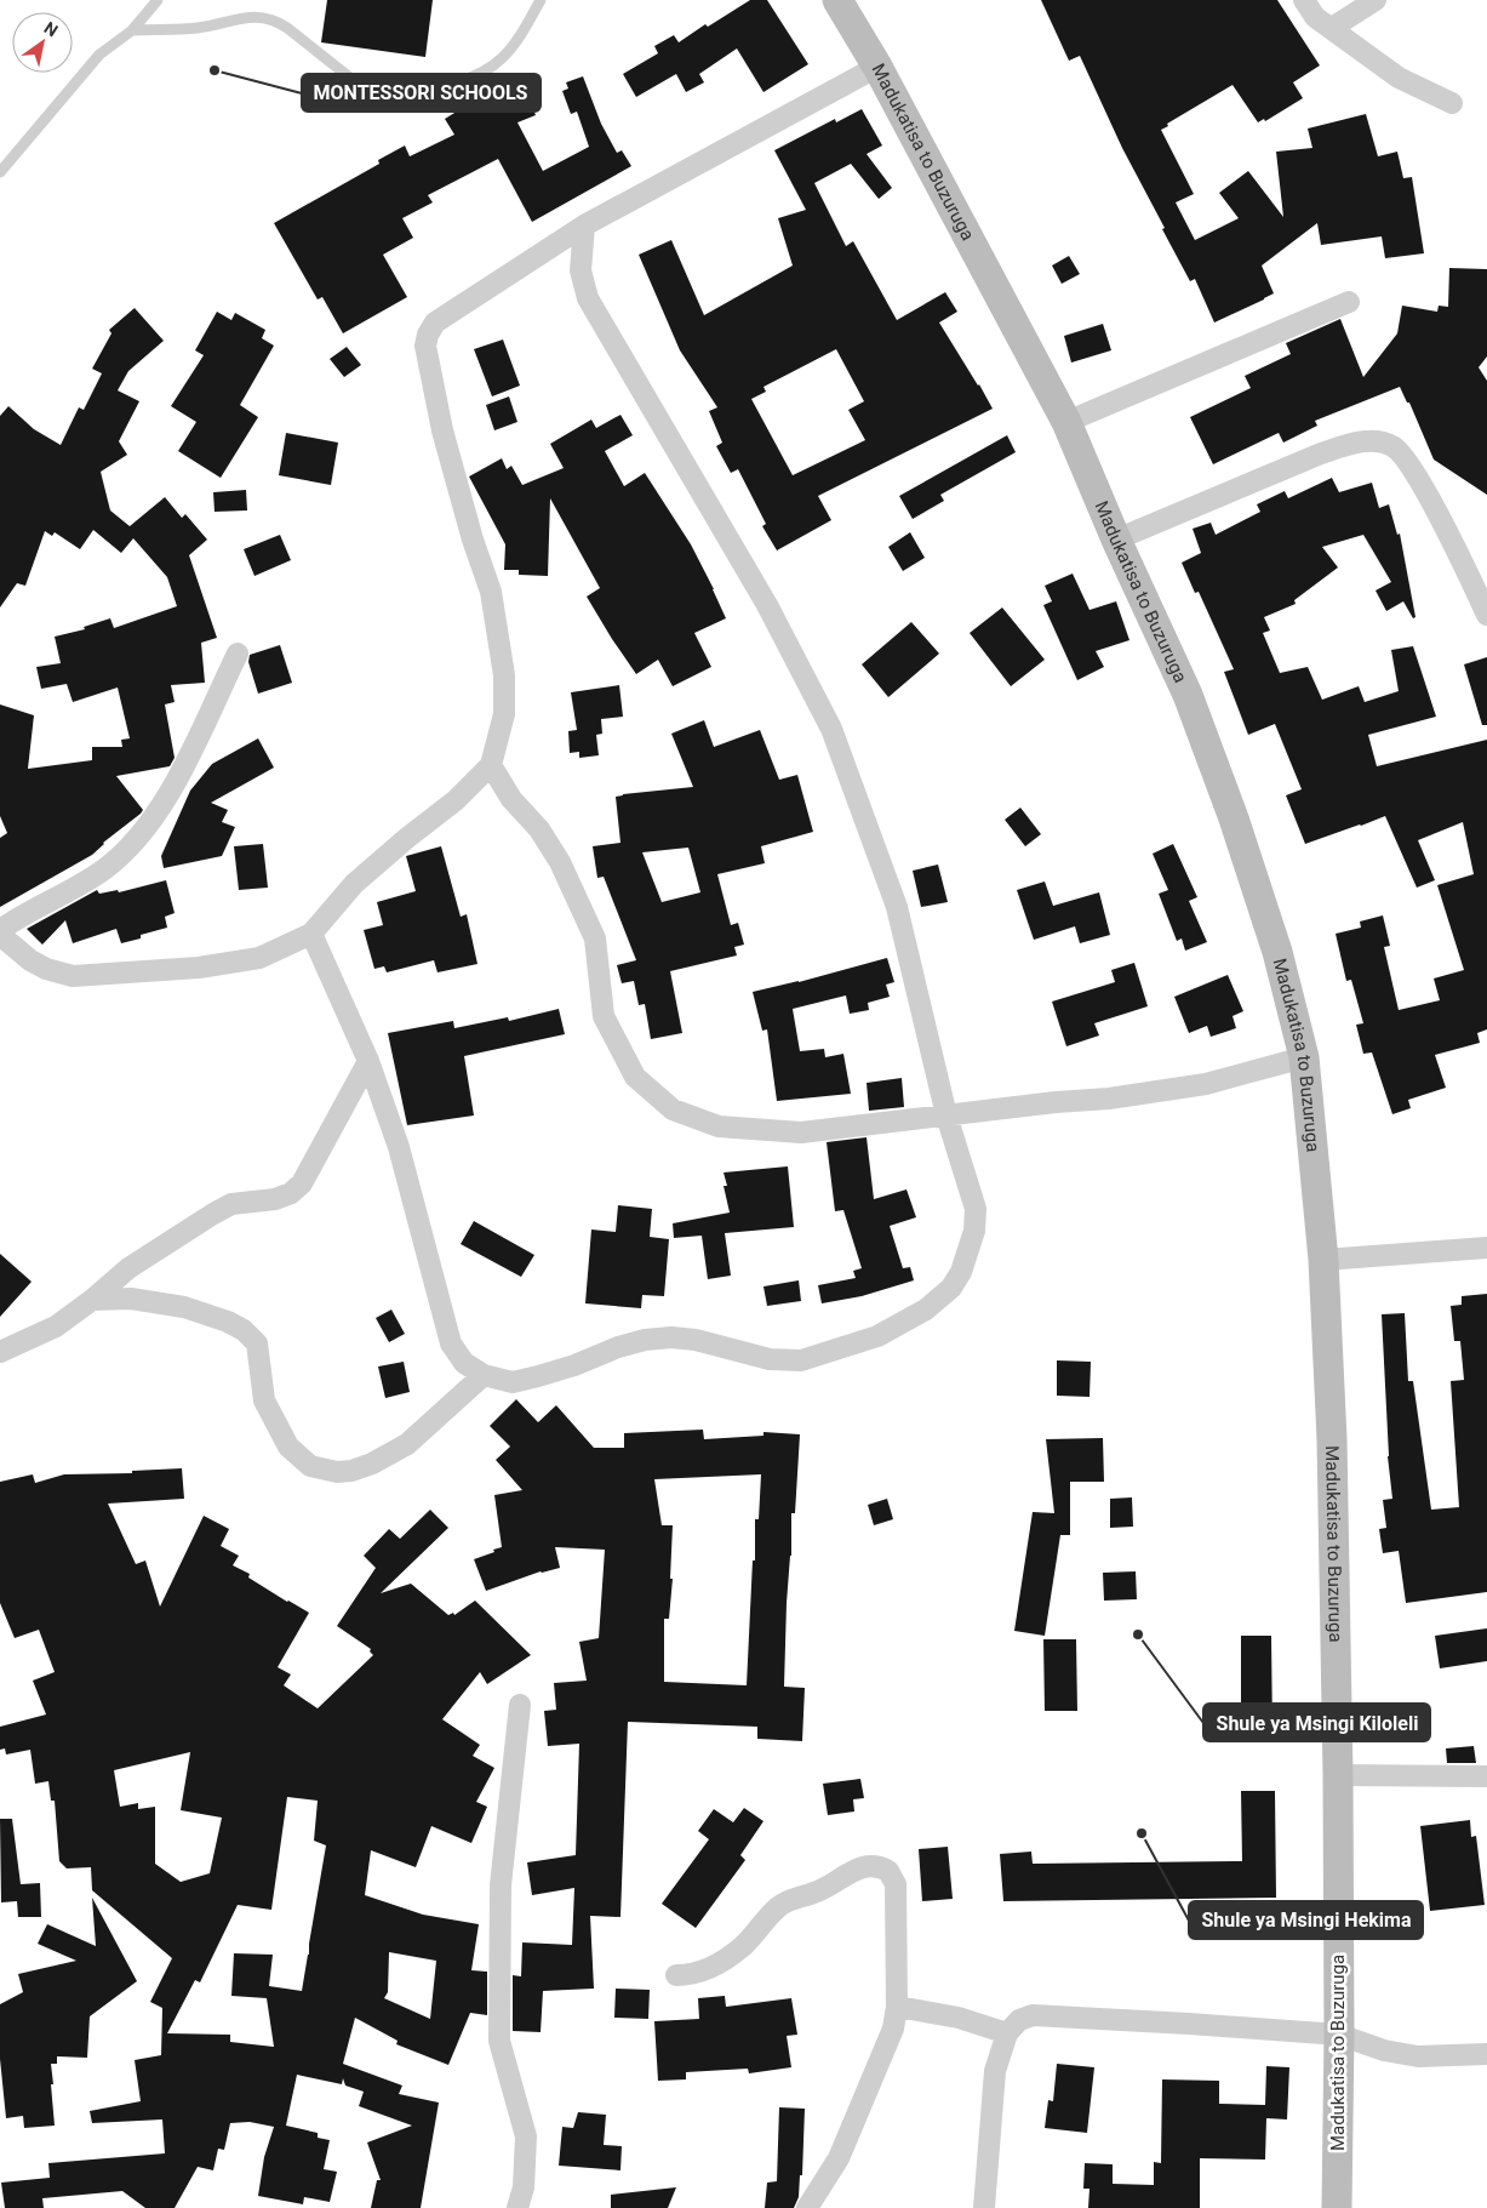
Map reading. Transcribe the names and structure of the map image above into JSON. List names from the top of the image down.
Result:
{
  "streets": {
    "main road": ["Madukatisa to Buzuruga"]
  },
  "places": ["MONTESSORI SCHOOLS", "Shule ya Msingi Kiloleli", "Shule ya Msingi Hekima"],
  "north": "top right"
}
